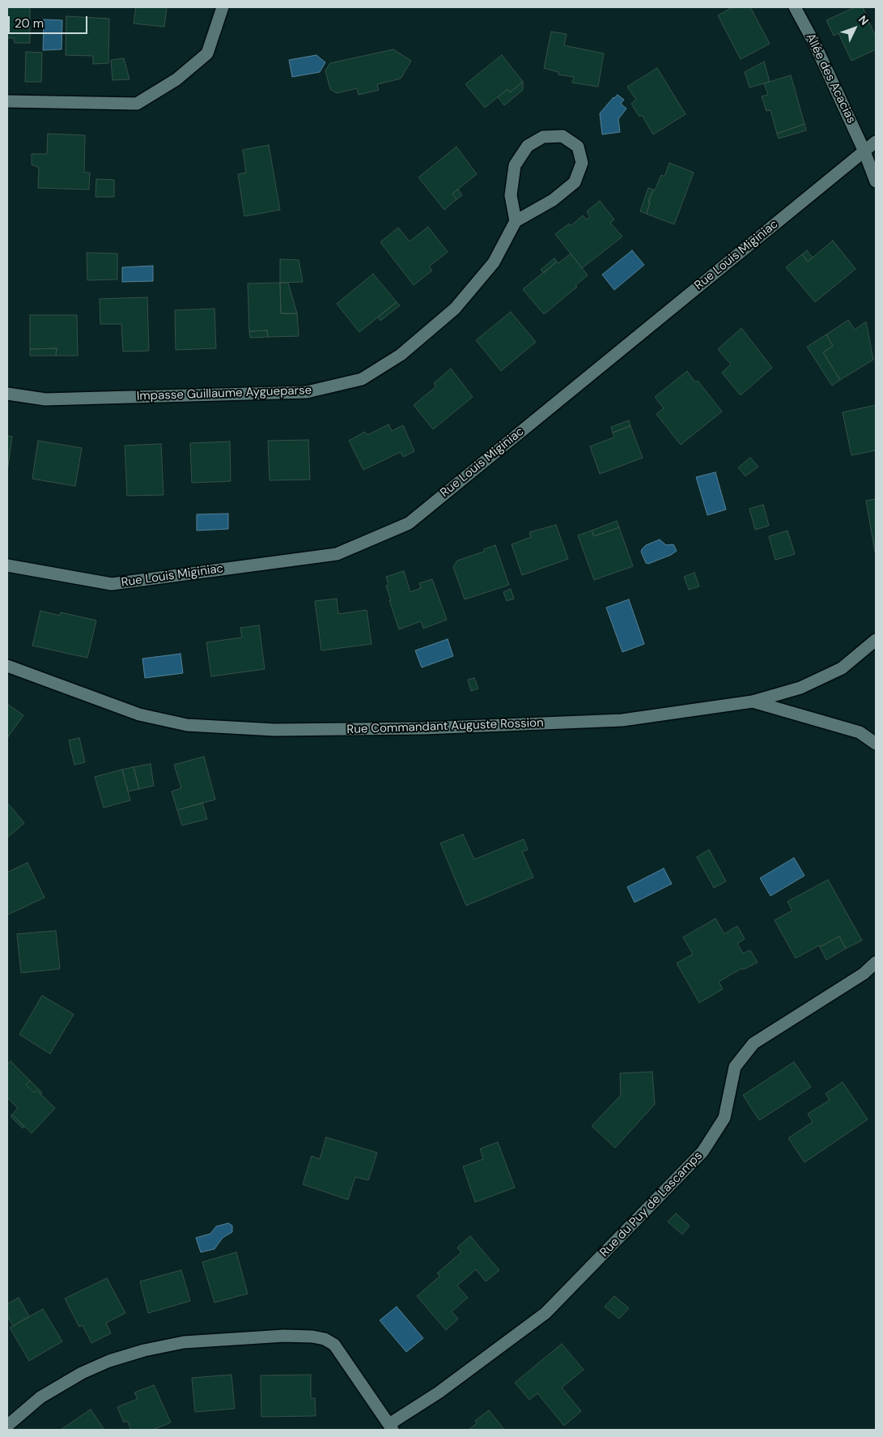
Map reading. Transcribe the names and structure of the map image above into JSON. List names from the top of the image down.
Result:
{
  "streets": {
    "street": [
      "Allée des Acacias",
      "Rue Louis Miginiac",
      "Impasse Guillaume Aygueparse",
      "Rue Commandant Auguste Rossion",
      "Rue du Puy de Lascamps"
    ]
  },
  "crossings": [
    ["Allée des Acacias", "Rue Louis Miginiac"]
  ],
  "scale_bar": "20 m",
  "north": "top right"
}
